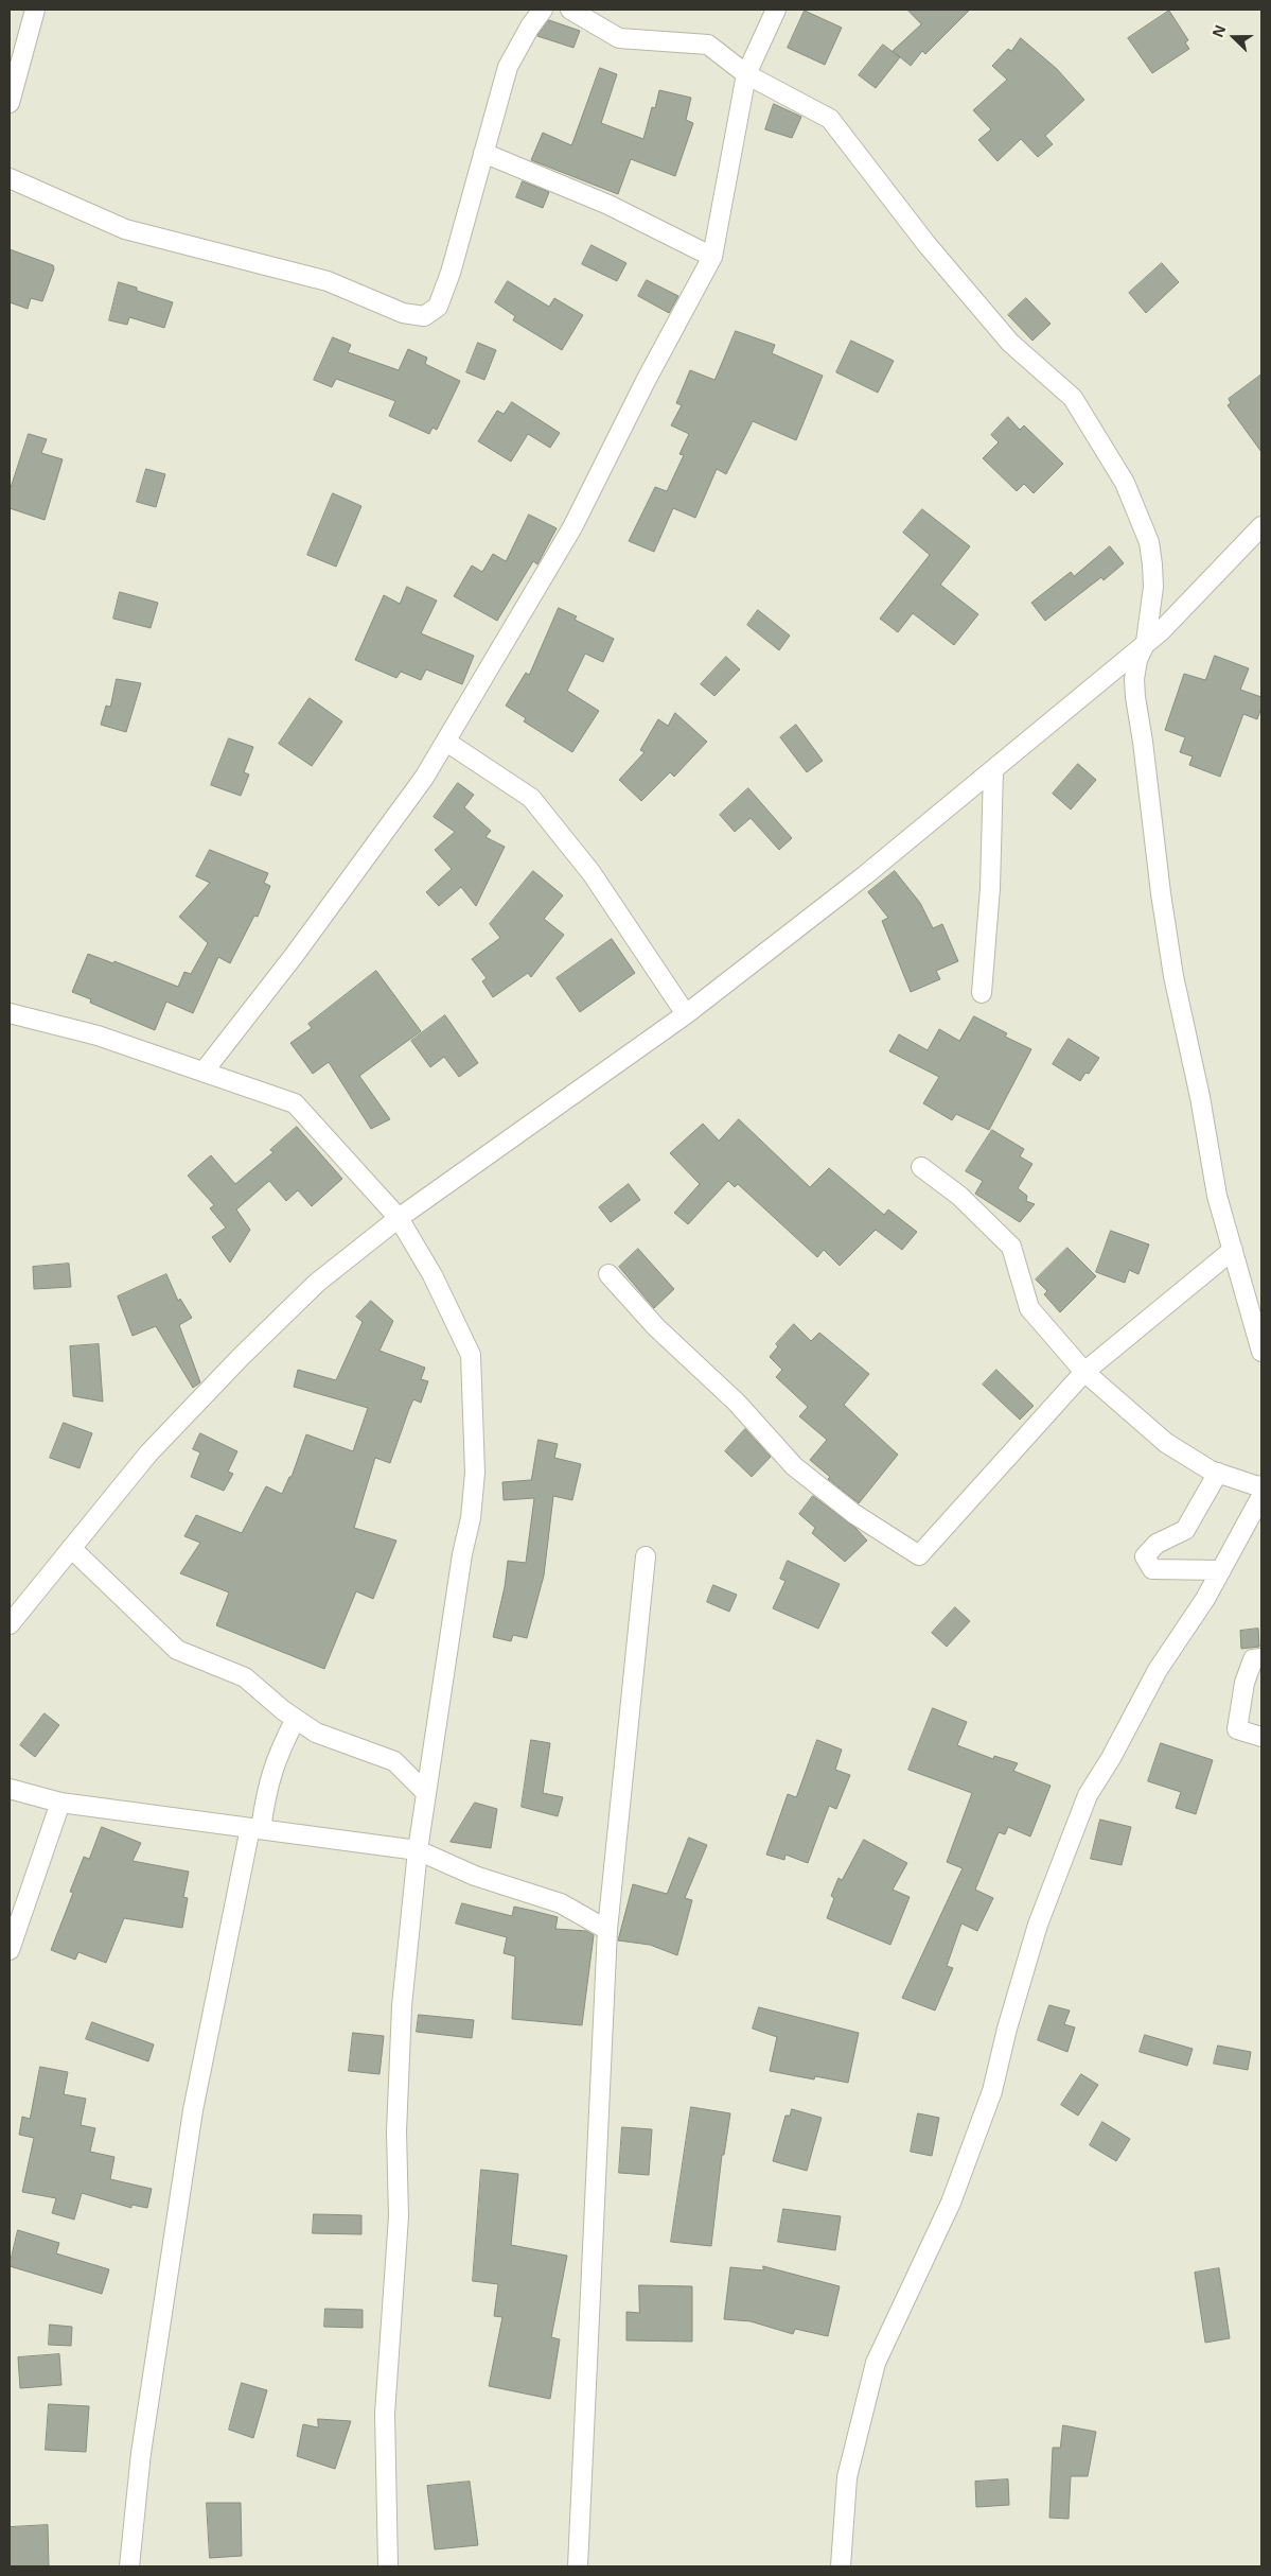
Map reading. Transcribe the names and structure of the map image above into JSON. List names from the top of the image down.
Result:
{
  "north": "left"
}
